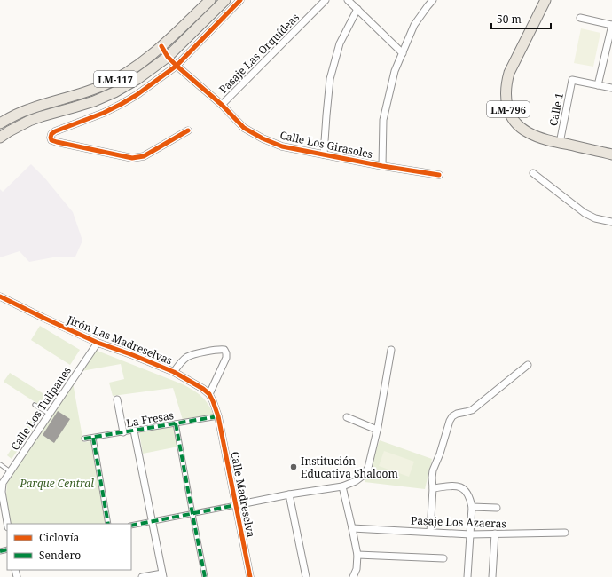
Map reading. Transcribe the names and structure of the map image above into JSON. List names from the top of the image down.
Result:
{
  "streets": {
    "main road": ["LM-117", "LM-796"],
    "street": [
      "Pasaje Las Orquídeas",
      "Calle 1",
      "Calle Los Girasoles",
      "Jirón Las Madreselvas",
      "Calle Los Tulipanes",
      "La Fresas",
      "Calle Madreselva",
      "Pasaje Los Azaeras"
    ]
  },
  "crossings": [
    ["Pasaje Las Orquídeas", "Calle Los Girasoles"],
    ["LM-117", "Calle Los Girasoles"],
    ["LM-796", "Calle 1"],
    ["Jirón Las Madreselvas", "Calle Los Tulipanes"],
    ["La Fresas", "Calle Madreselva"]
  ],
  "parks": ["Parque Central"],
  "places": ["Institución Educativa Shaloom"],
  "legend": ["Ciclovía", "Sendero"],
  "scale_bar": "50 m"
}
